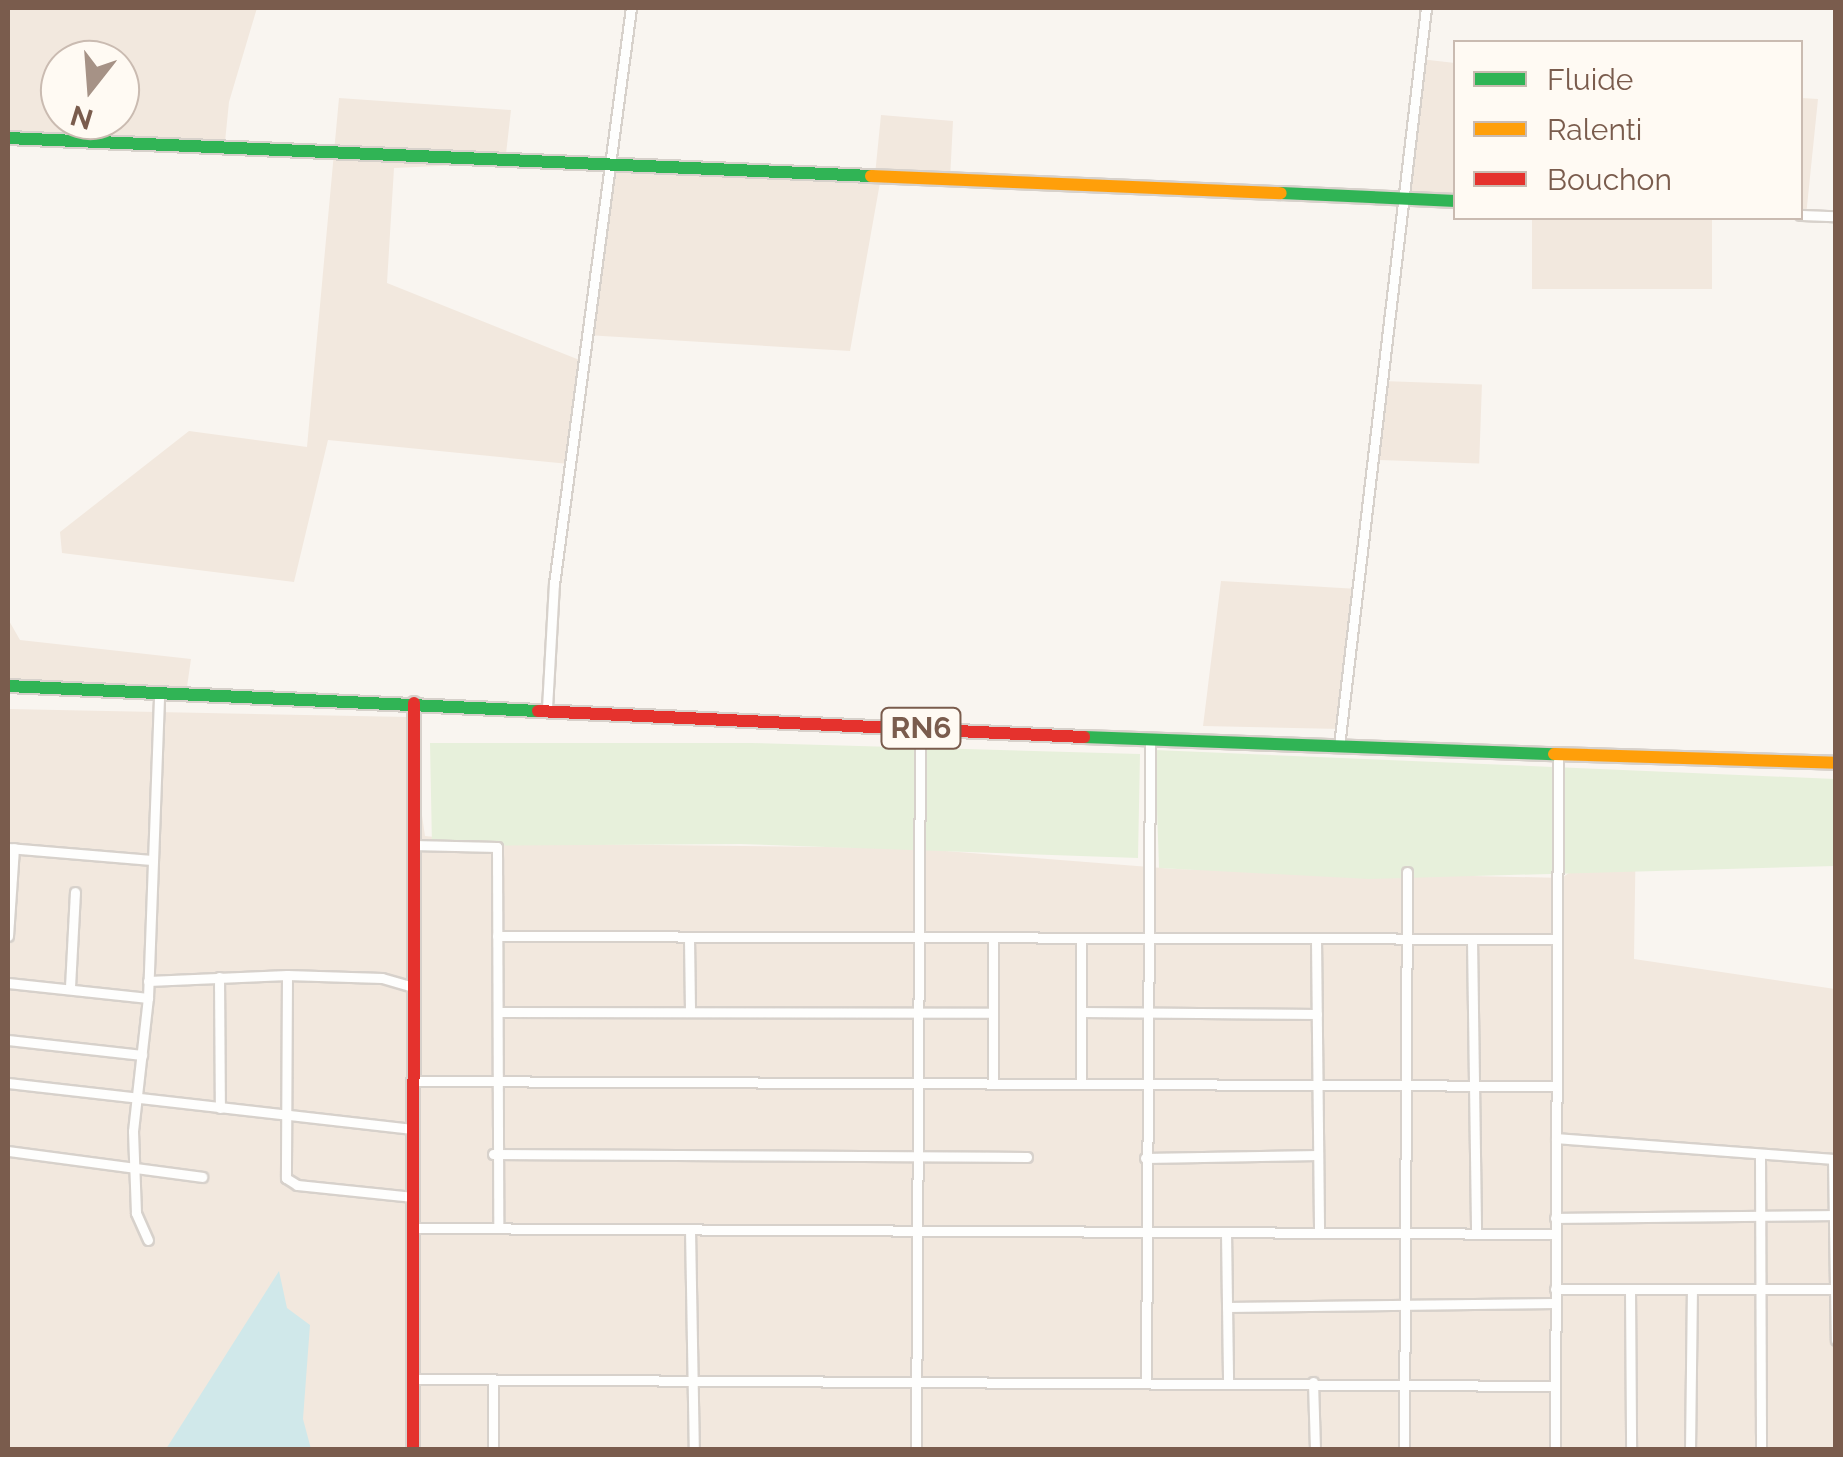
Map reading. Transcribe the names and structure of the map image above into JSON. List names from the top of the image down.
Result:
{
  "streets": {
    "street": ["RN6"]
  },
  "legend": ["Fluide", "Ralenti", "Bouchon"],
  "north": "bottom"
}
